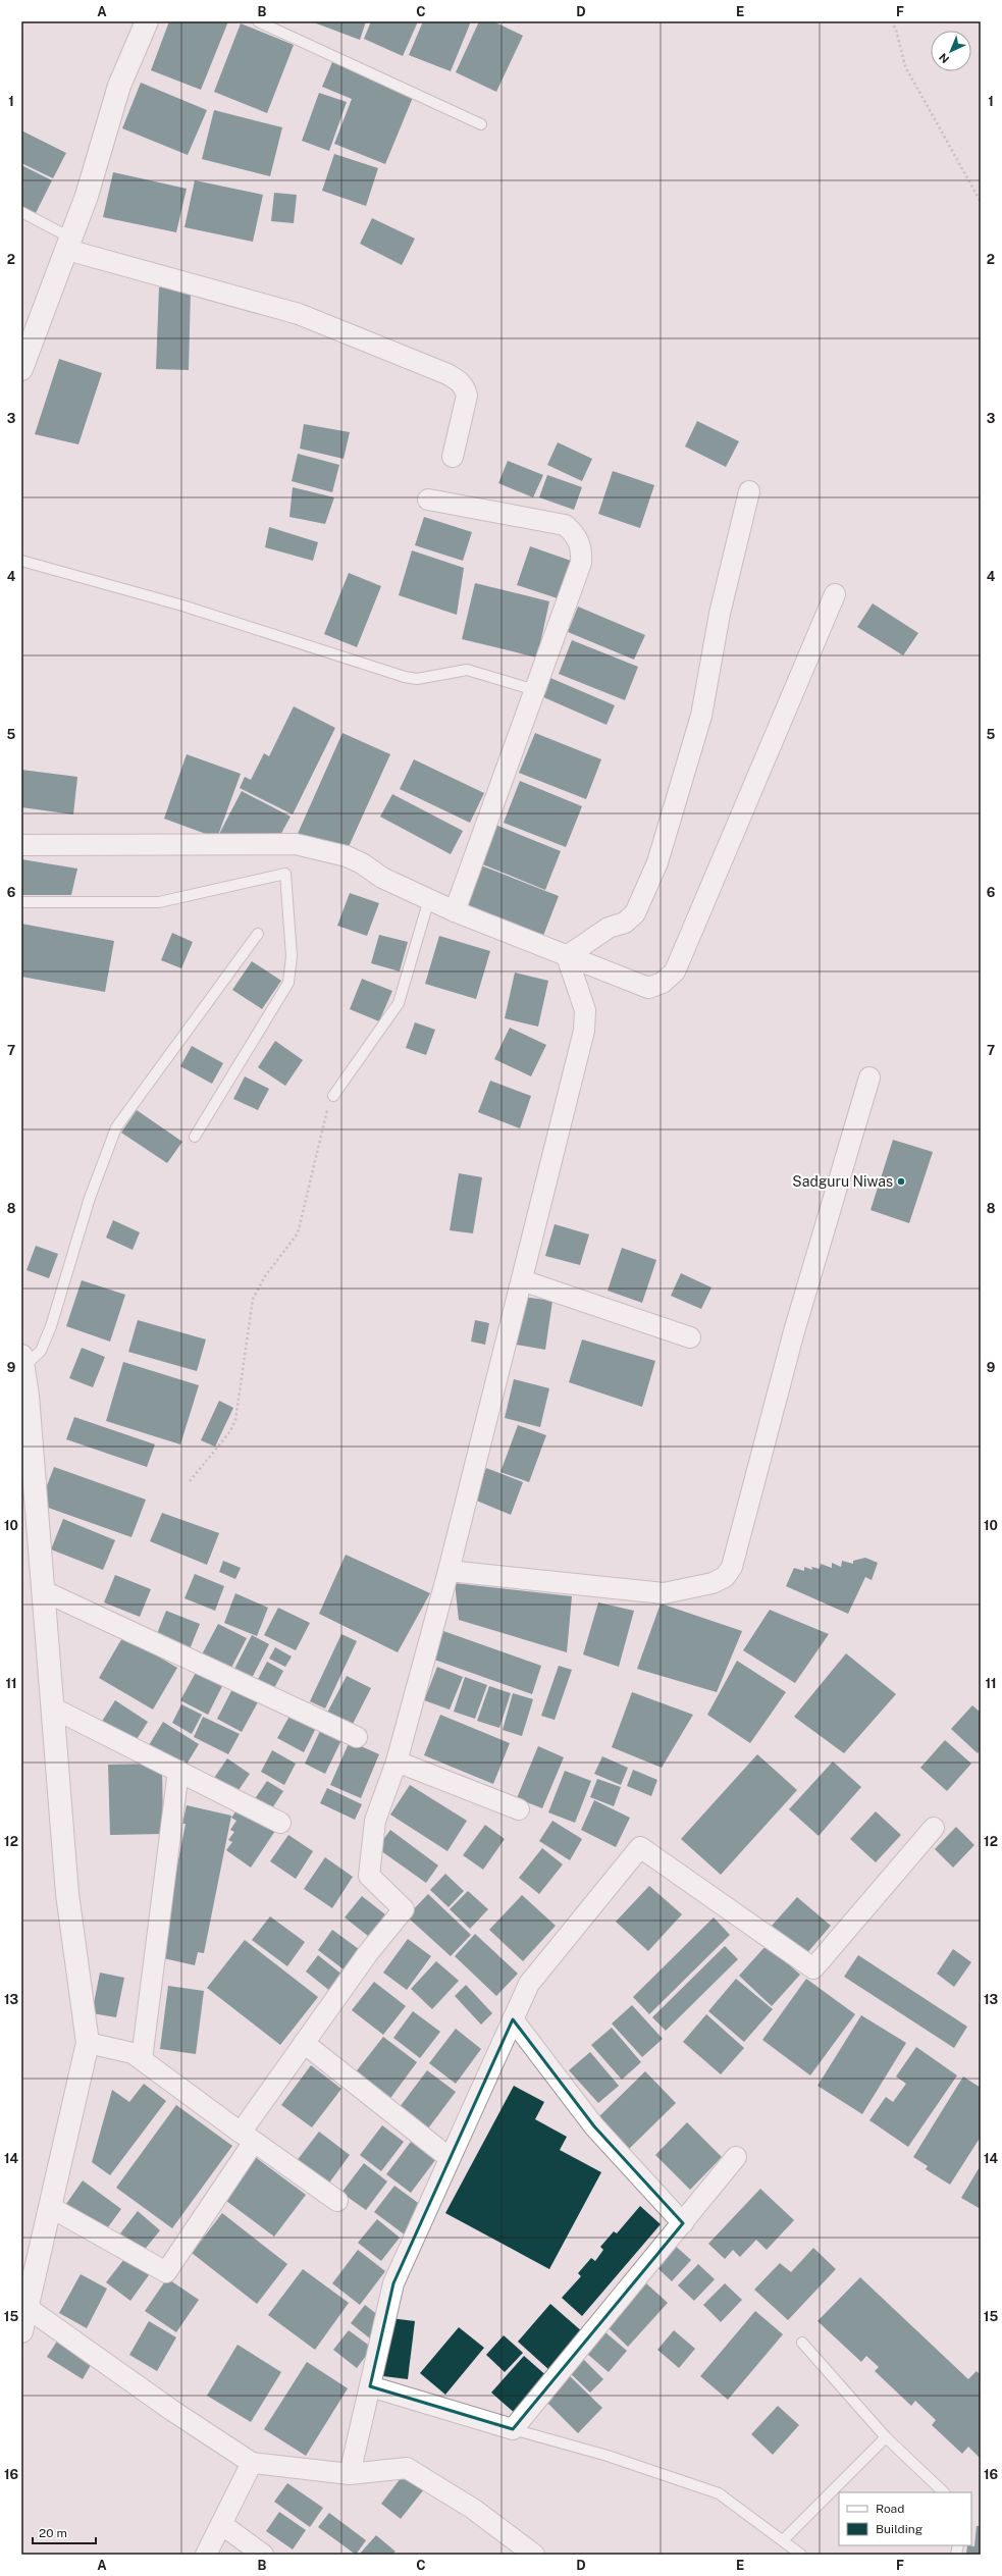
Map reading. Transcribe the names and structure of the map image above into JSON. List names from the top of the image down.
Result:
{
  "places": ["Sadguru Niwas"],
  "legend": ["Road", "Building"],
  "scale_bar": "20 m",
  "north": "bottom left",
  "grid": {
    "columns": [
      "A",
      "B",
      "C",
      "D",
      "E",
      "F"
    ],
    "rows": [
      "1",
      "2",
      "3",
      "4",
      "5",
      "6",
      "7",
      "8",
      "9",
      "10",
      "11",
      "12",
      "13",
      "14",
      "15",
      "16"
    ]
  }
}
